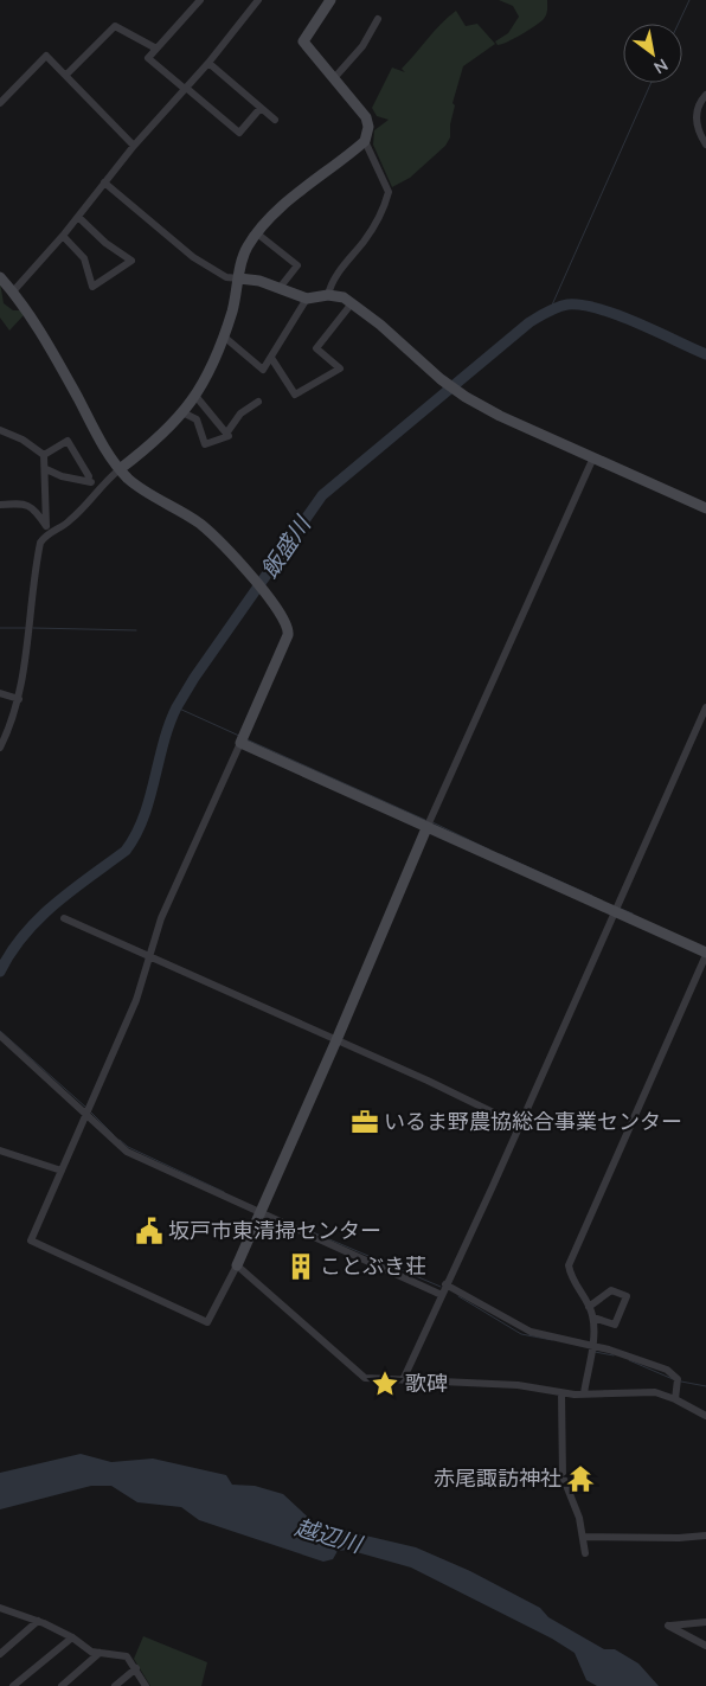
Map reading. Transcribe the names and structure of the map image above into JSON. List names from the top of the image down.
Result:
{
  "water": ["飯盛川", "越辺川"],
  "places": {
    "office": ["いるま野農協総合事業センター"],
    "public building": ["坂戸市東清掃センター"],
    "building": ["ことぶき荘"],
    "place": ["歌碑"],
    "temple": ["赤尾諏訪神社"]
  },
  "north": "bottom right"
}
